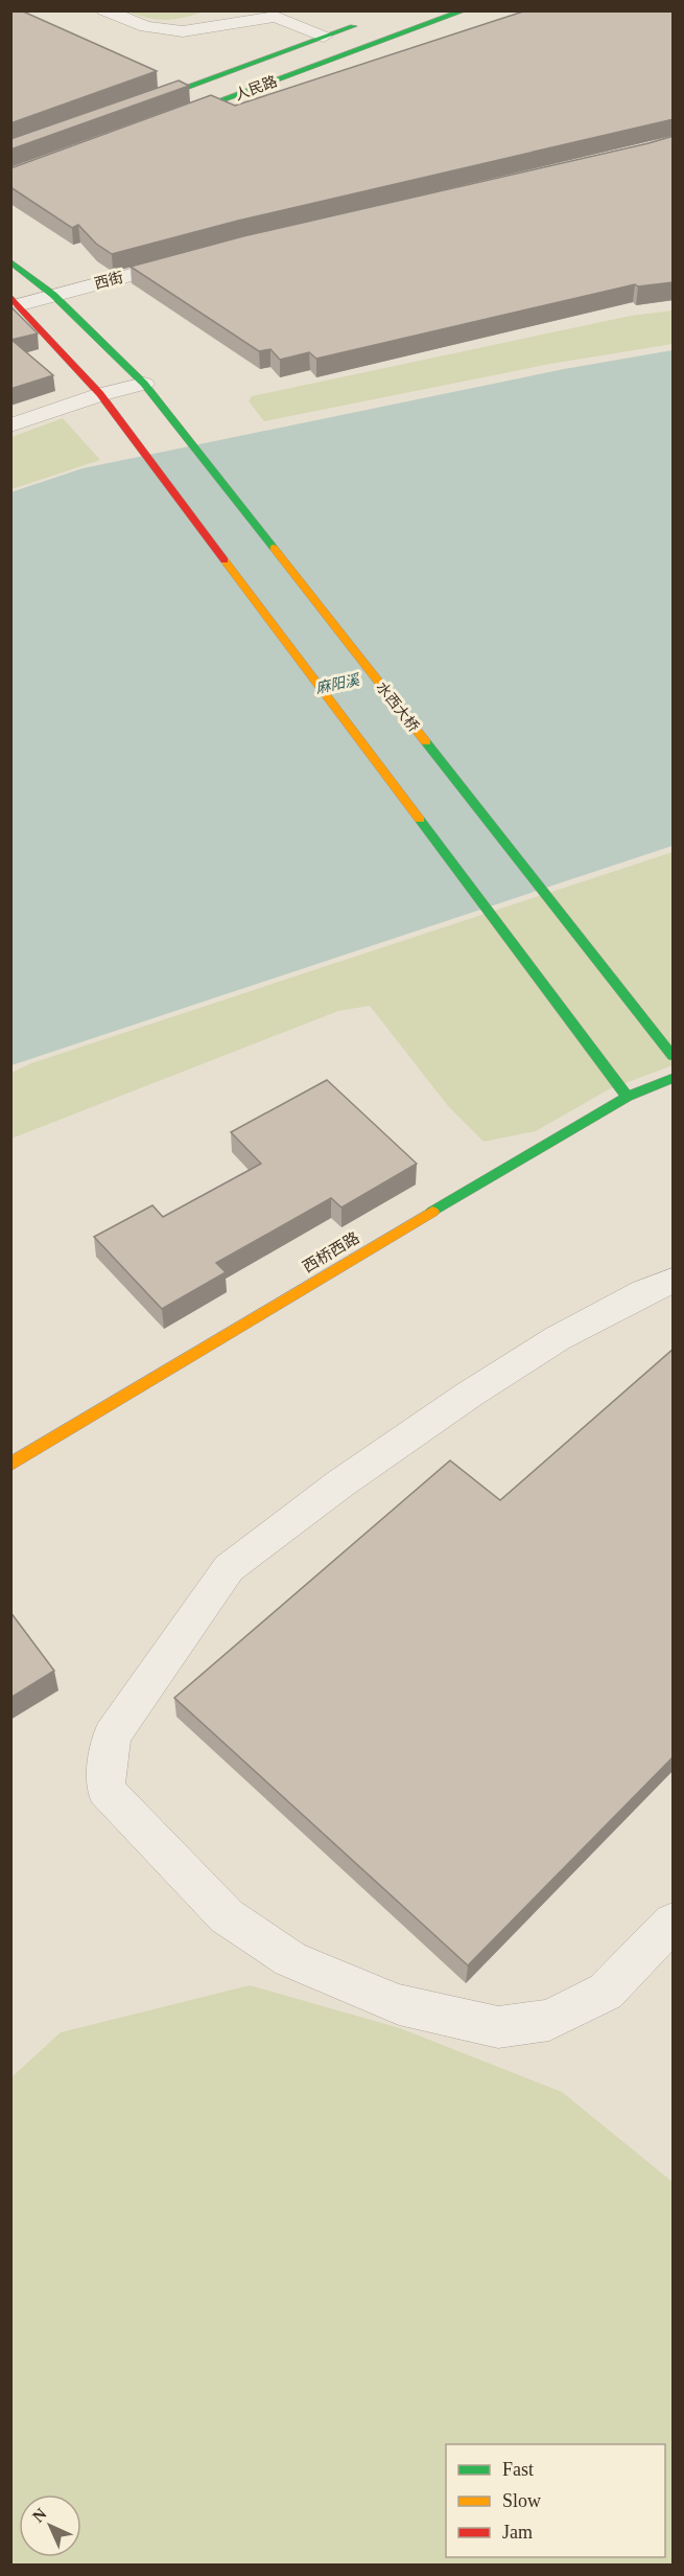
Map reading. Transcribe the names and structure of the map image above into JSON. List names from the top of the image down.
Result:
{
  "streets": {
    "main road": ["人民路", "水西大桥", "西桥西路"],
    "street": ["西街"]
  },
  "crossings": [
    ["西街", "水西大桥"]
  ],
  "water": ["麻阳溪"],
  "legend": ["Fast", "Slow", "Jam"],
  "north": "top left"
}
